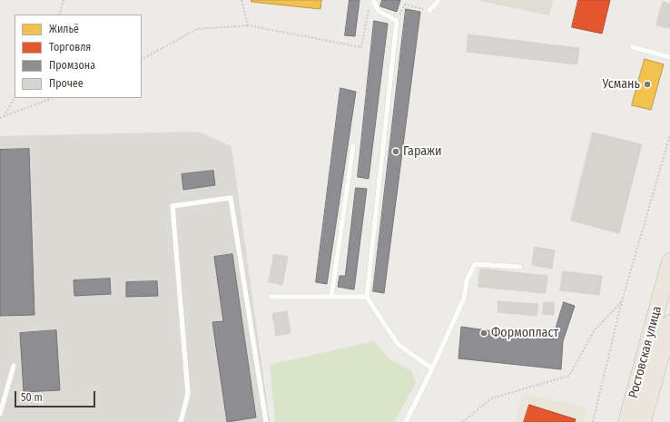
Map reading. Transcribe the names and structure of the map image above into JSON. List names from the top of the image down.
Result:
{
  "streets": {
    "highway": ["Ростовская улица"]
  },
  "places": ["Усмань", "Гаражи", "Формопласт"],
  "legend": [
    "Жильё",
    "Торговля",
    "Промзона",
    "Прочее"
  ],
  "scale_bar": "50 m"
}
